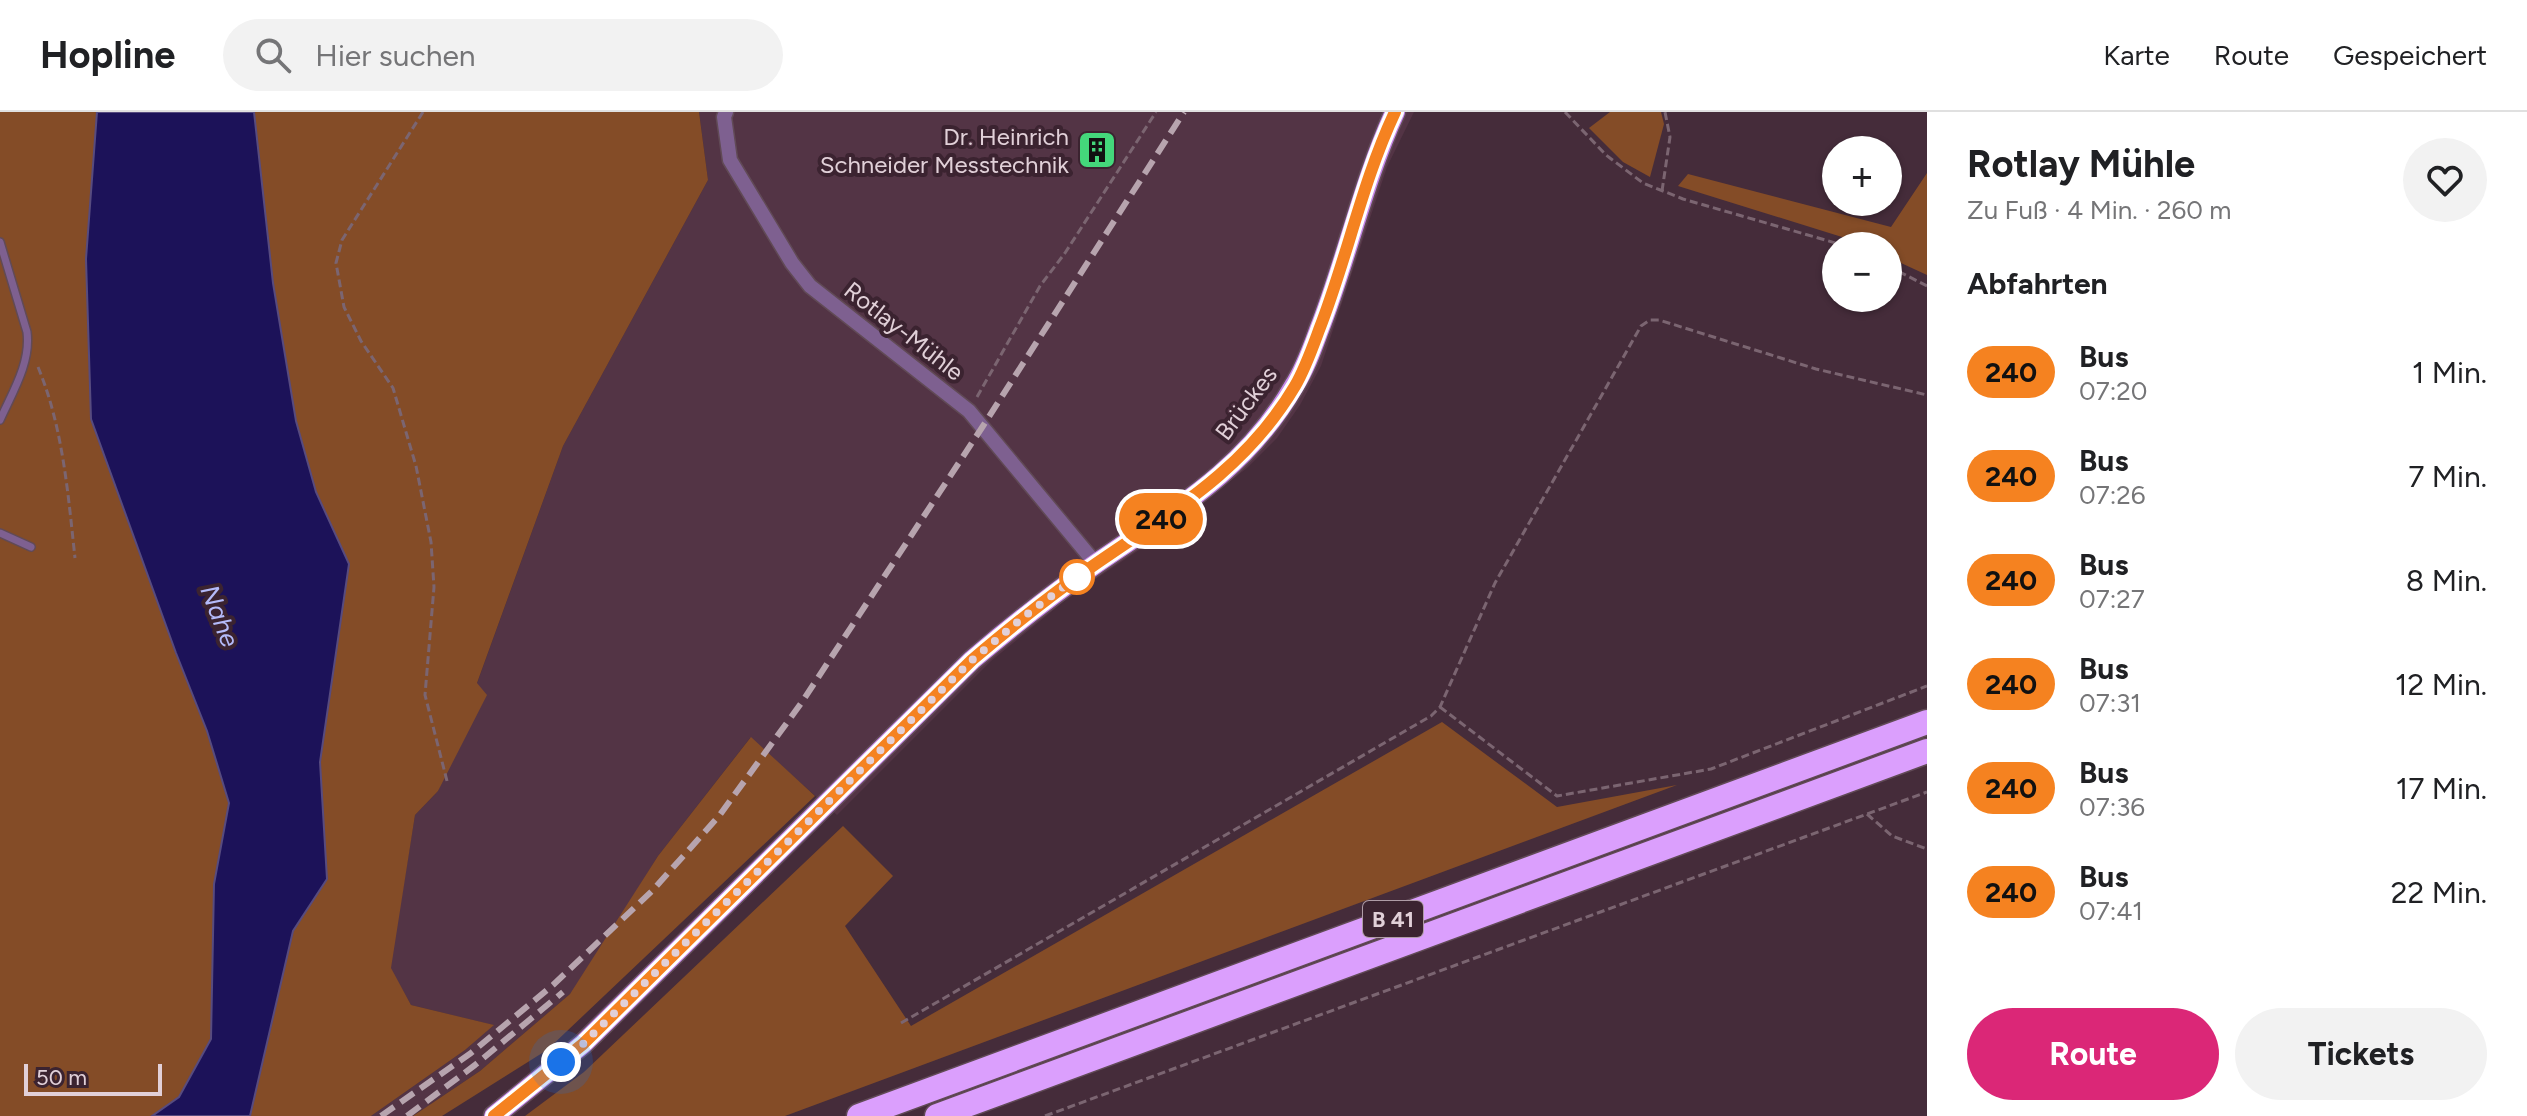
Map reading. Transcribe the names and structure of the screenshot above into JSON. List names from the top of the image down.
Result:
{
  "streets": {
    "highway": ["B 41"],
    "main road": ["Brückes"],
    "street": ["Rotlay-Mühle"]
  },
  "crossings": [
    ["Rotlay-Mühle", "Brückes"]
  ],
  "water": ["Nahe"],
  "places": {
    "building": ["Dr. Heinrich Schneider Messtechnik"]
  },
  "lines": ["bus line 240"],
  "scale_bar": "50 m",
  "page": {
    "header": "Hopline",
    "search": "Hier suchen",
    "nav": ["Karte", "Route", "Gespeichert"],
    "on_map": "240",
    "heading": [
      ["Rotlay Mühle", "Zu Fuß · 4 Min. · 260 m"],
      "Abfahrten"
    ],
    "map_buttons": ["+", "−"],
    "list": [
      {
        "mark": "240",
        "name": "Bus",
        "note": "07:20",
        "value": "1 Min."
      },
      {
        "mark": "240",
        "name": "Bus",
        "note": "07:26",
        "value": "7 Min."
      },
      {
        "mark": "240",
        "name": "Bus",
        "note": "07:27",
        "value": "8 Min."
      },
      {
        "mark": "240",
        "name": "Bus",
        "note": "07:31",
        "value": "12 Min."
      },
      {
        "mark": "240",
        "name": "Bus",
        "note": "07:36",
        "value": "17 Min."
      },
      {
        "mark": "240",
        "name": "Bus",
        "note": "07:41",
        "value": "22 Min."
      }
    ],
    "buttons": ["Route", "Tickets"],
    "scale": "50 m"
  }
}
